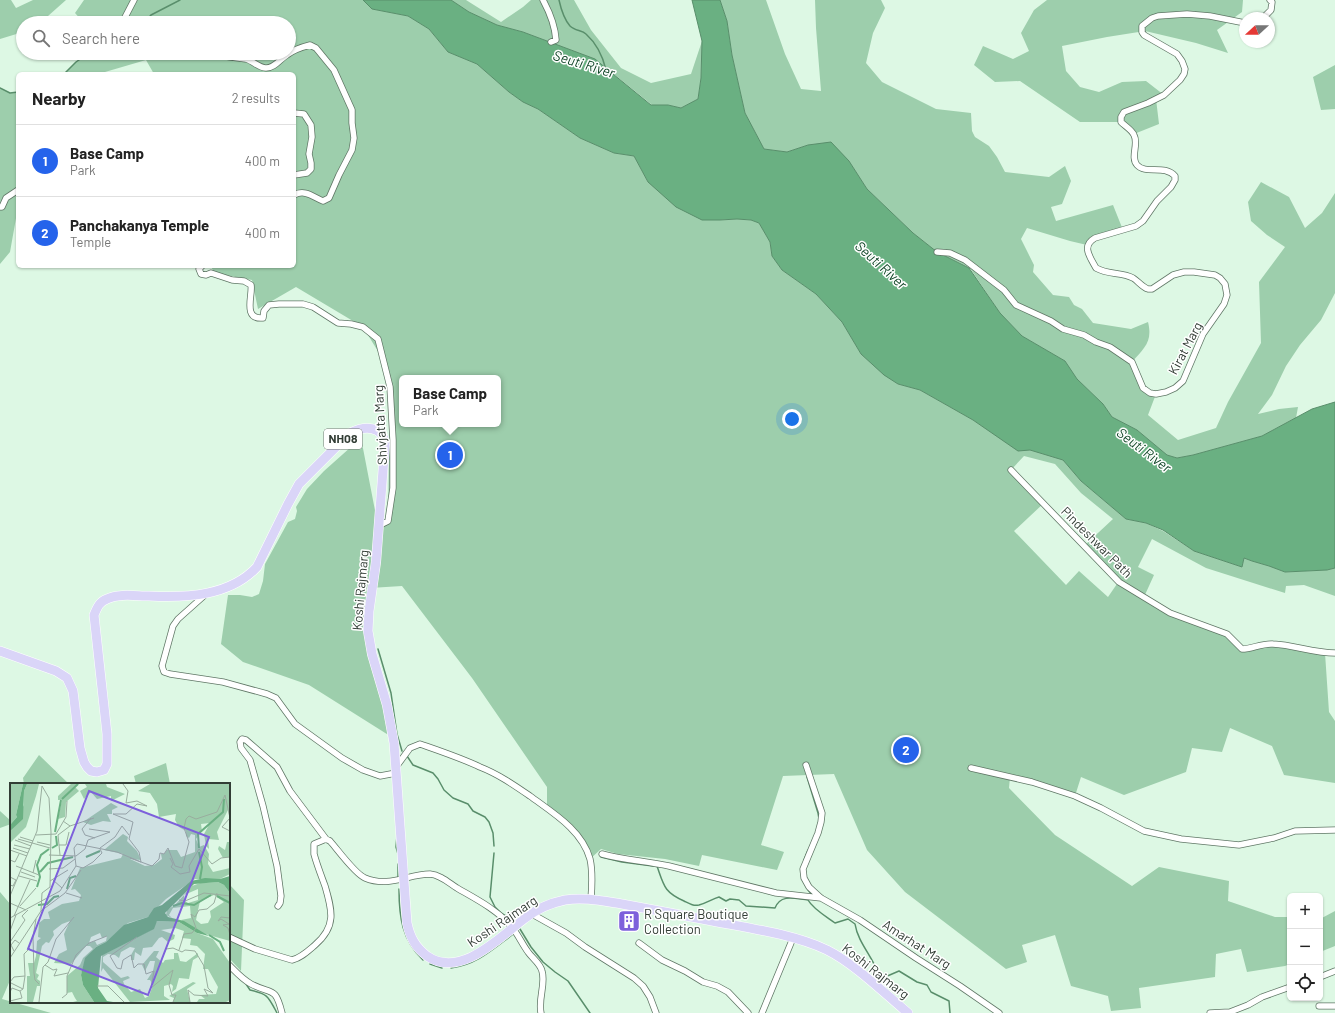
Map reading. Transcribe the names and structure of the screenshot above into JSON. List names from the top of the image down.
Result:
{
  "streets": {
    "main road": ["NH08", "Koshi Rajmarg"],
    "street": [
      "Kirat Marg",
      "Shivjatta Marg",
      "Pindeshwar Path",
      "Amarhat Marg"
    ]
  },
  "crossings": [
    ["Shivjatta Marg", "Koshi Rajmarg"]
  ],
  "water": ["Seuti River"],
  "places": {
    "building": ["R Square Boutique Collection"]
  },
  "north": "left",
  "page": {
    "search": "Search here",
    "heading": ["Nearby", "2 results"],
    "list": [
      {
        "mark": "1",
        "name": "Base Camp",
        "note": "Park",
        "value": "400 m"
      },
      {
        "mark": "2",
        "name": "Panchakanya Temple",
        "note": "Temple",
        "value": "400 m"
      }
    ],
    "popup": ["Base Camp", "Park"],
    "pins": ["1", "2"],
    "map_buttons": ["+", "−"]
  }
}
